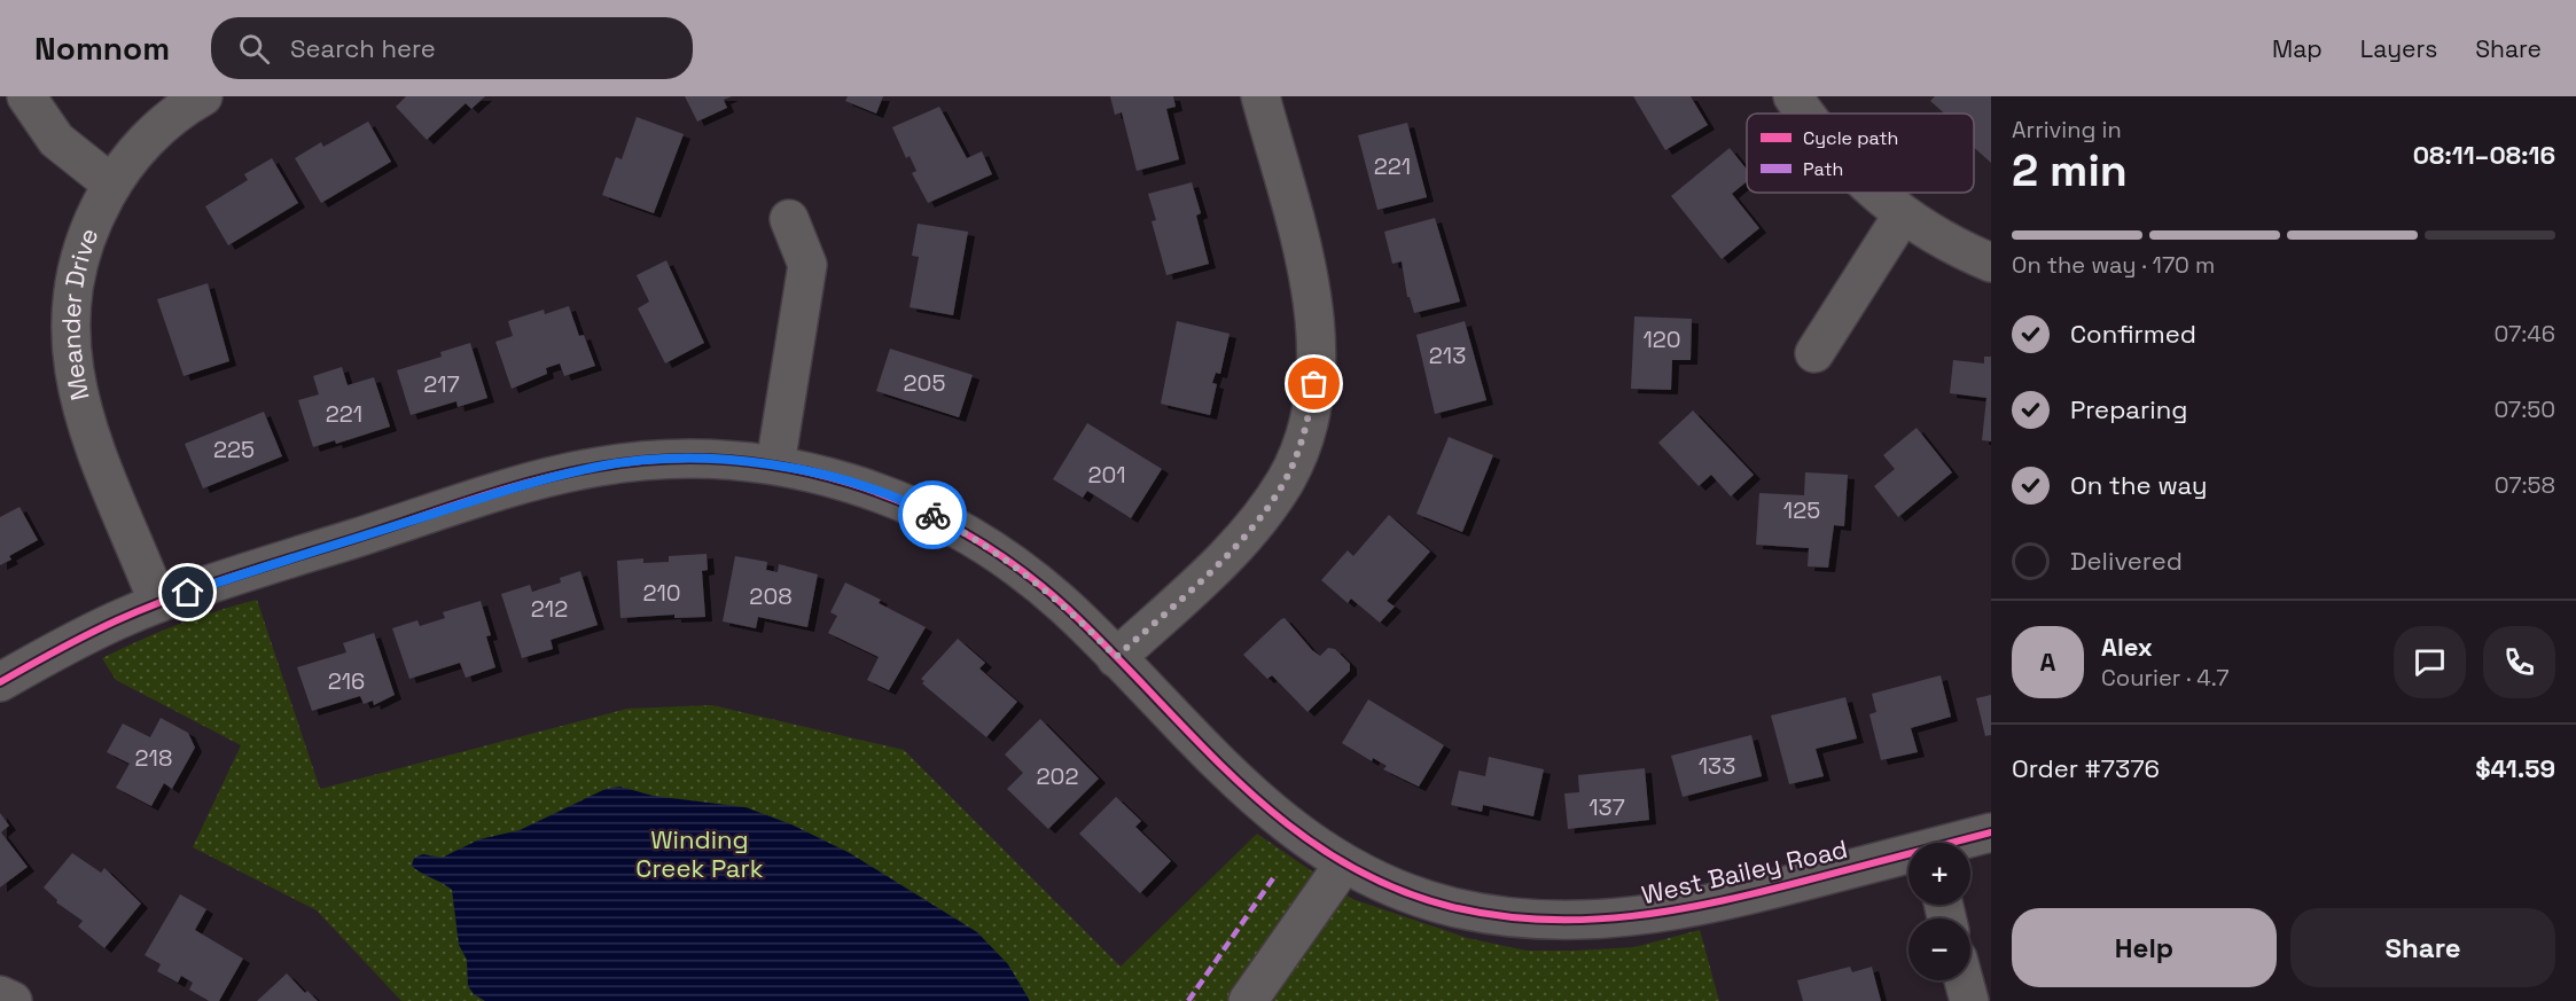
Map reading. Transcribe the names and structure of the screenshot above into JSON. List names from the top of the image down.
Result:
{
  "streets": {
    "street": ["Meander Drive", "West Bailey Road"]
  },
  "crossings": [
    ["Meander Drive", "West Bailey Road"]
  ],
  "parks": ["Winding Creek Park"],
  "house_numbers": [
    "221",
    "120",
    "213",
    "205",
    "217",
    "221",
    "225",
    "201",
    "125",
    "210",
    "208",
    "212",
    "216",
    "218",
    "133",
    "202",
    "137"
  ],
  "legend": ["Cycle path", "Path"],
  "page": {
    "header": "Nomnom",
    "search": "Search here",
    "nav": ["Map", "Layers", "Share"],
    "heading": ["2 min", "Arriving in", "08:11–08:16"],
    "panel": [
      "Alex",
      "Courier · 4.7",
      "Order #7376",
      "$41.59"
    ],
    "bar": "On the way · 170 m",
    "list": [
      ["Confirmed", "07:46"],
      ["Preparing", "07:50"],
      ["On the way", "07:58"],
      "Delivered"
    ],
    "round": "A",
    "map_buttons": ["+", "−"],
    "buttons": ["Help", "Share"]
  }
}
